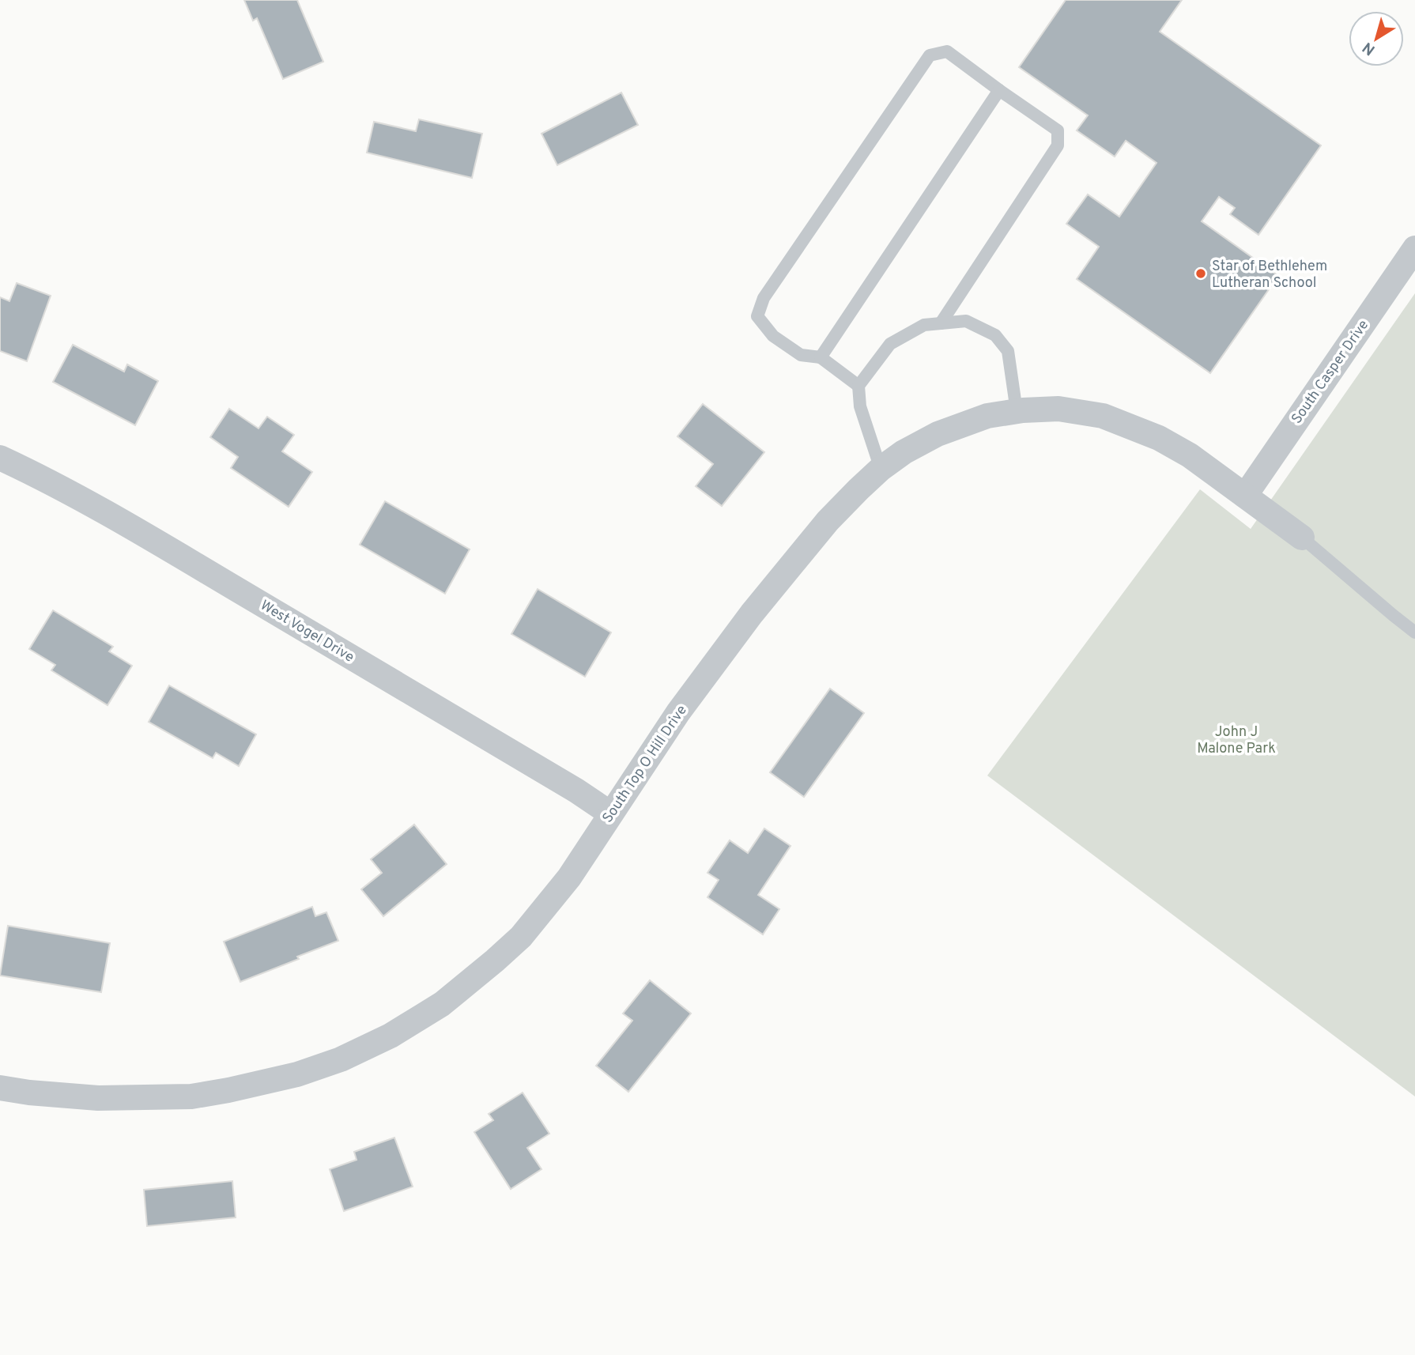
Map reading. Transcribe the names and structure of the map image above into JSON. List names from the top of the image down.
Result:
{
  "streets": {
    "street": ["South Casper Drive", "West Vogel Drive", "South Top O Hill Drive"]
  },
  "crossings": [
    ["South Casper Drive", "South Top O Hill Drive"],
    ["West Vogel Drive", "South Top O Hill Drive"]
  ],
  "parks": ["John J Malone Park"],
  "places": ["Star of Bethlehem Lutheran School"],
  "north": "bottom left"
}
